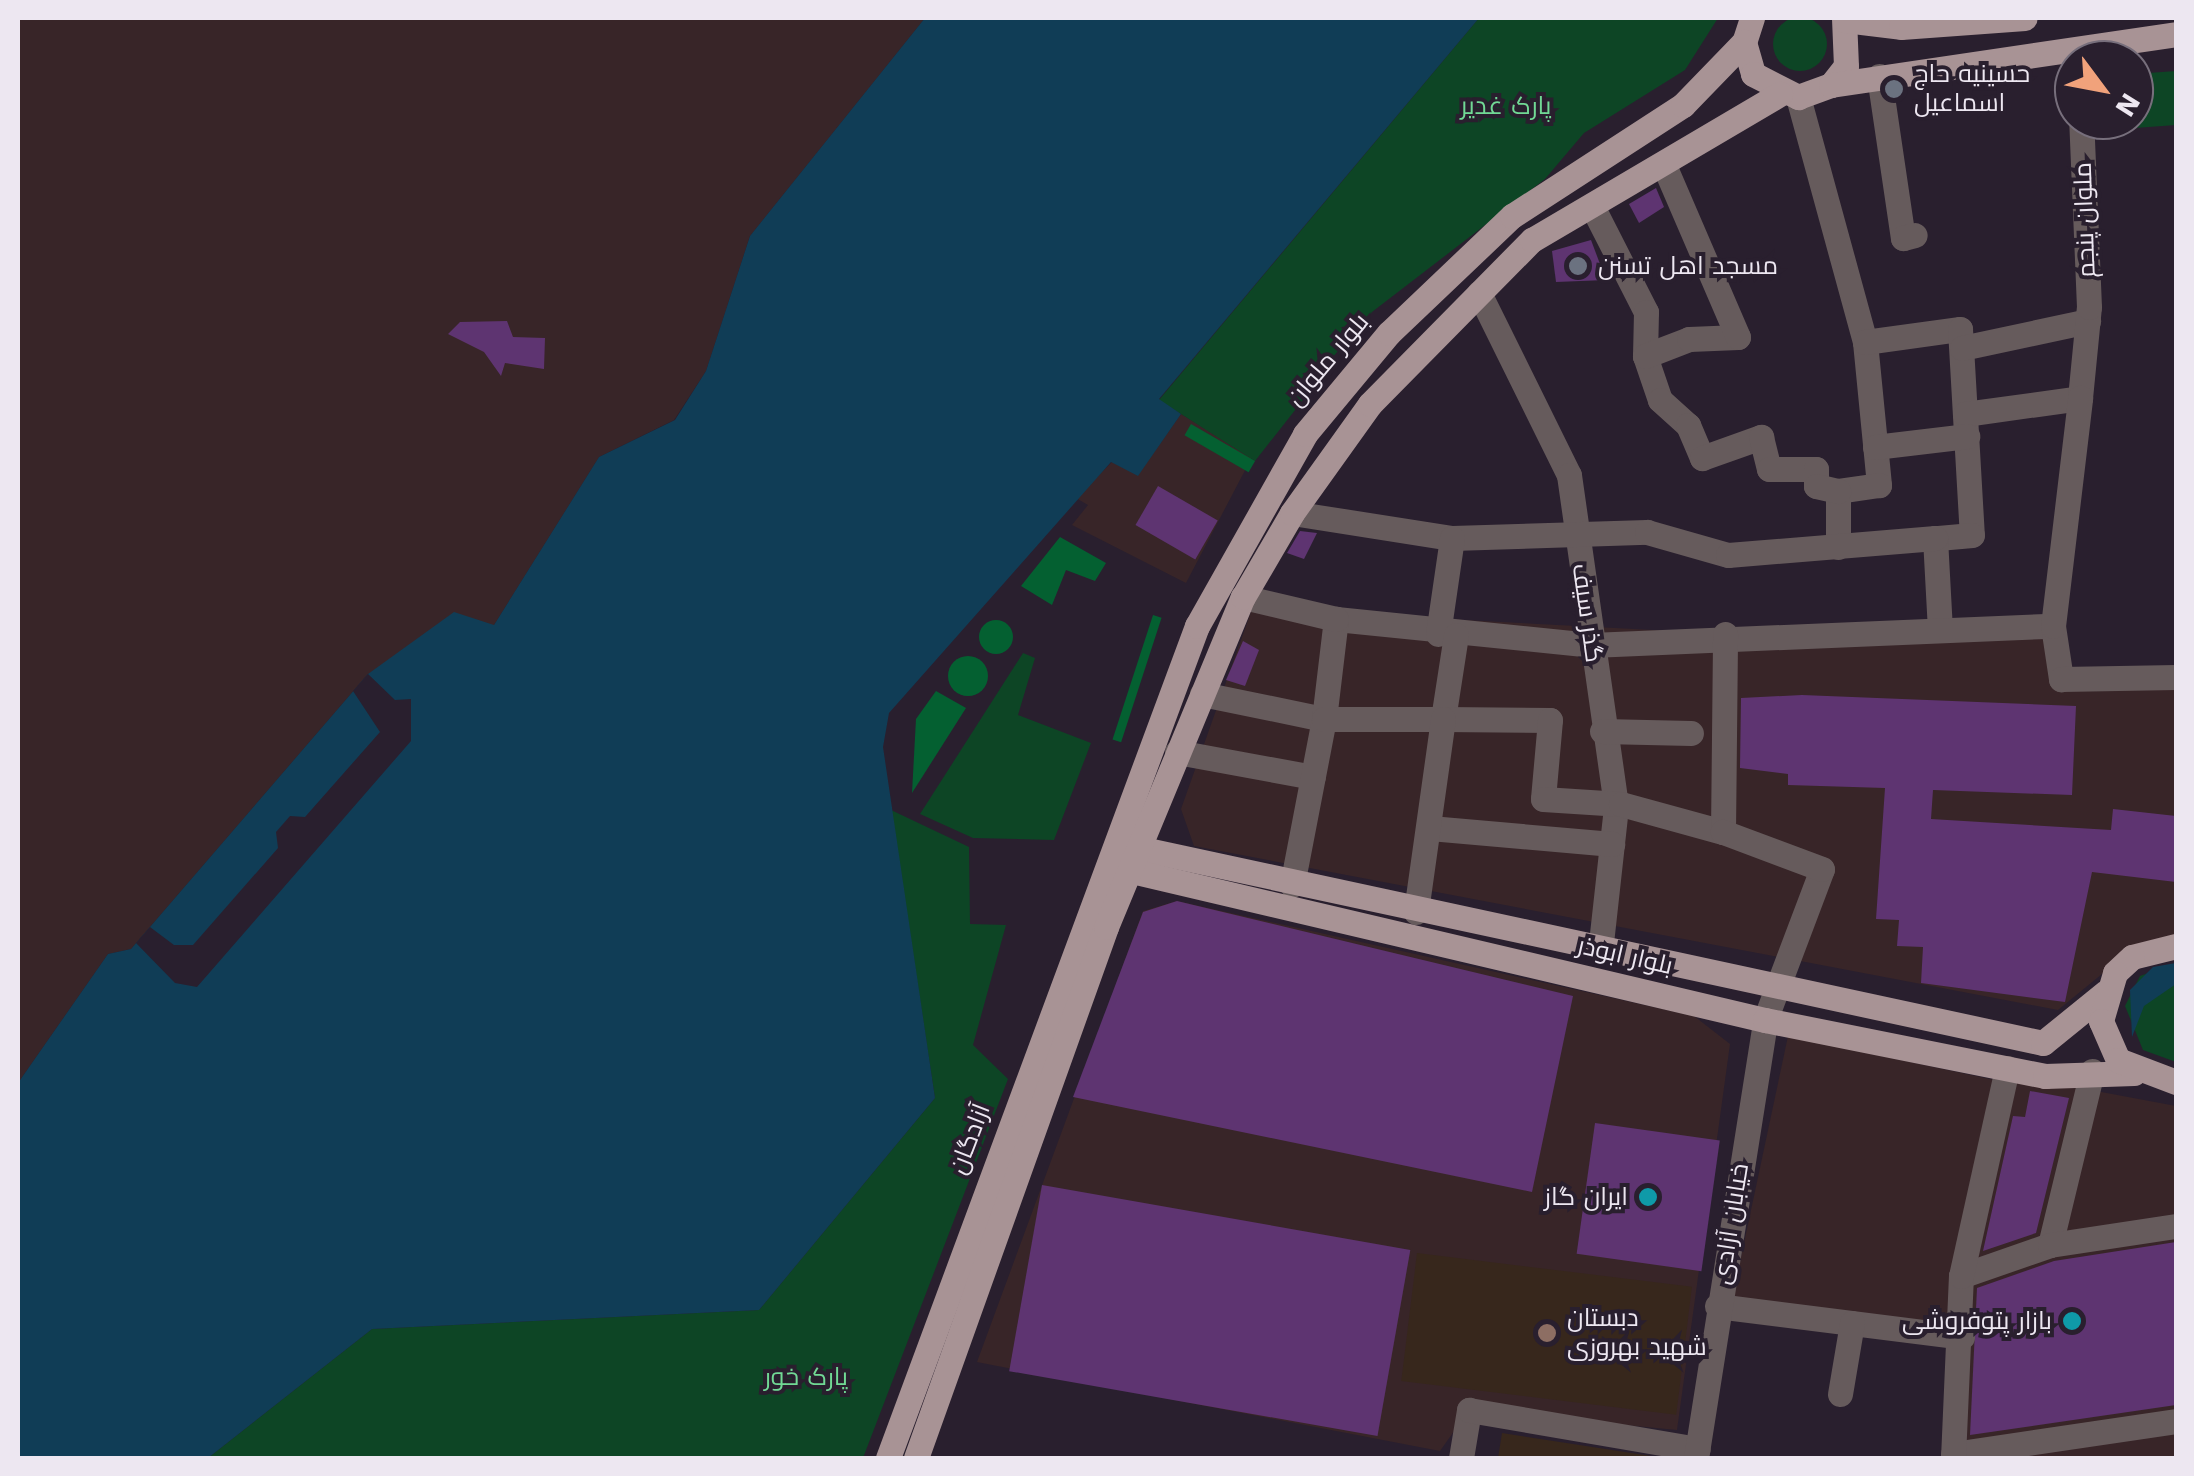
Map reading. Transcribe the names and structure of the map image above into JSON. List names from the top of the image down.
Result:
{
  "streets": {
    "main road": ["بلوار ملوان", "بلوار ابوذر", "آزادگان"],
    "street": ["ملوان پنجم", "گذر سیف", "خیابان آزادی"]
  },
  "crossings": [
    ["بلوار ملوان", "بلوار ابوذر"],
    ["بلوار ملوان", "آزادگان"],
    ["گذر سیف", "بلوار ابوذر"],
    ["بلوار ابوذر", "آزادگان"],
    ["بلوار ابوذر", "خیابان آزادی"]
  ],
  "parks": ["پارک غدیر", "پارک خور"],
  "places": [
    "حسینیه حاج اسماعیل",
    "مسجد اهل تسنن",
    "ایران گاز",
    "بازار پتوفروشی",
    "دبستان شهید بهروزی"
  ],
  "north": "bottom right"
}
